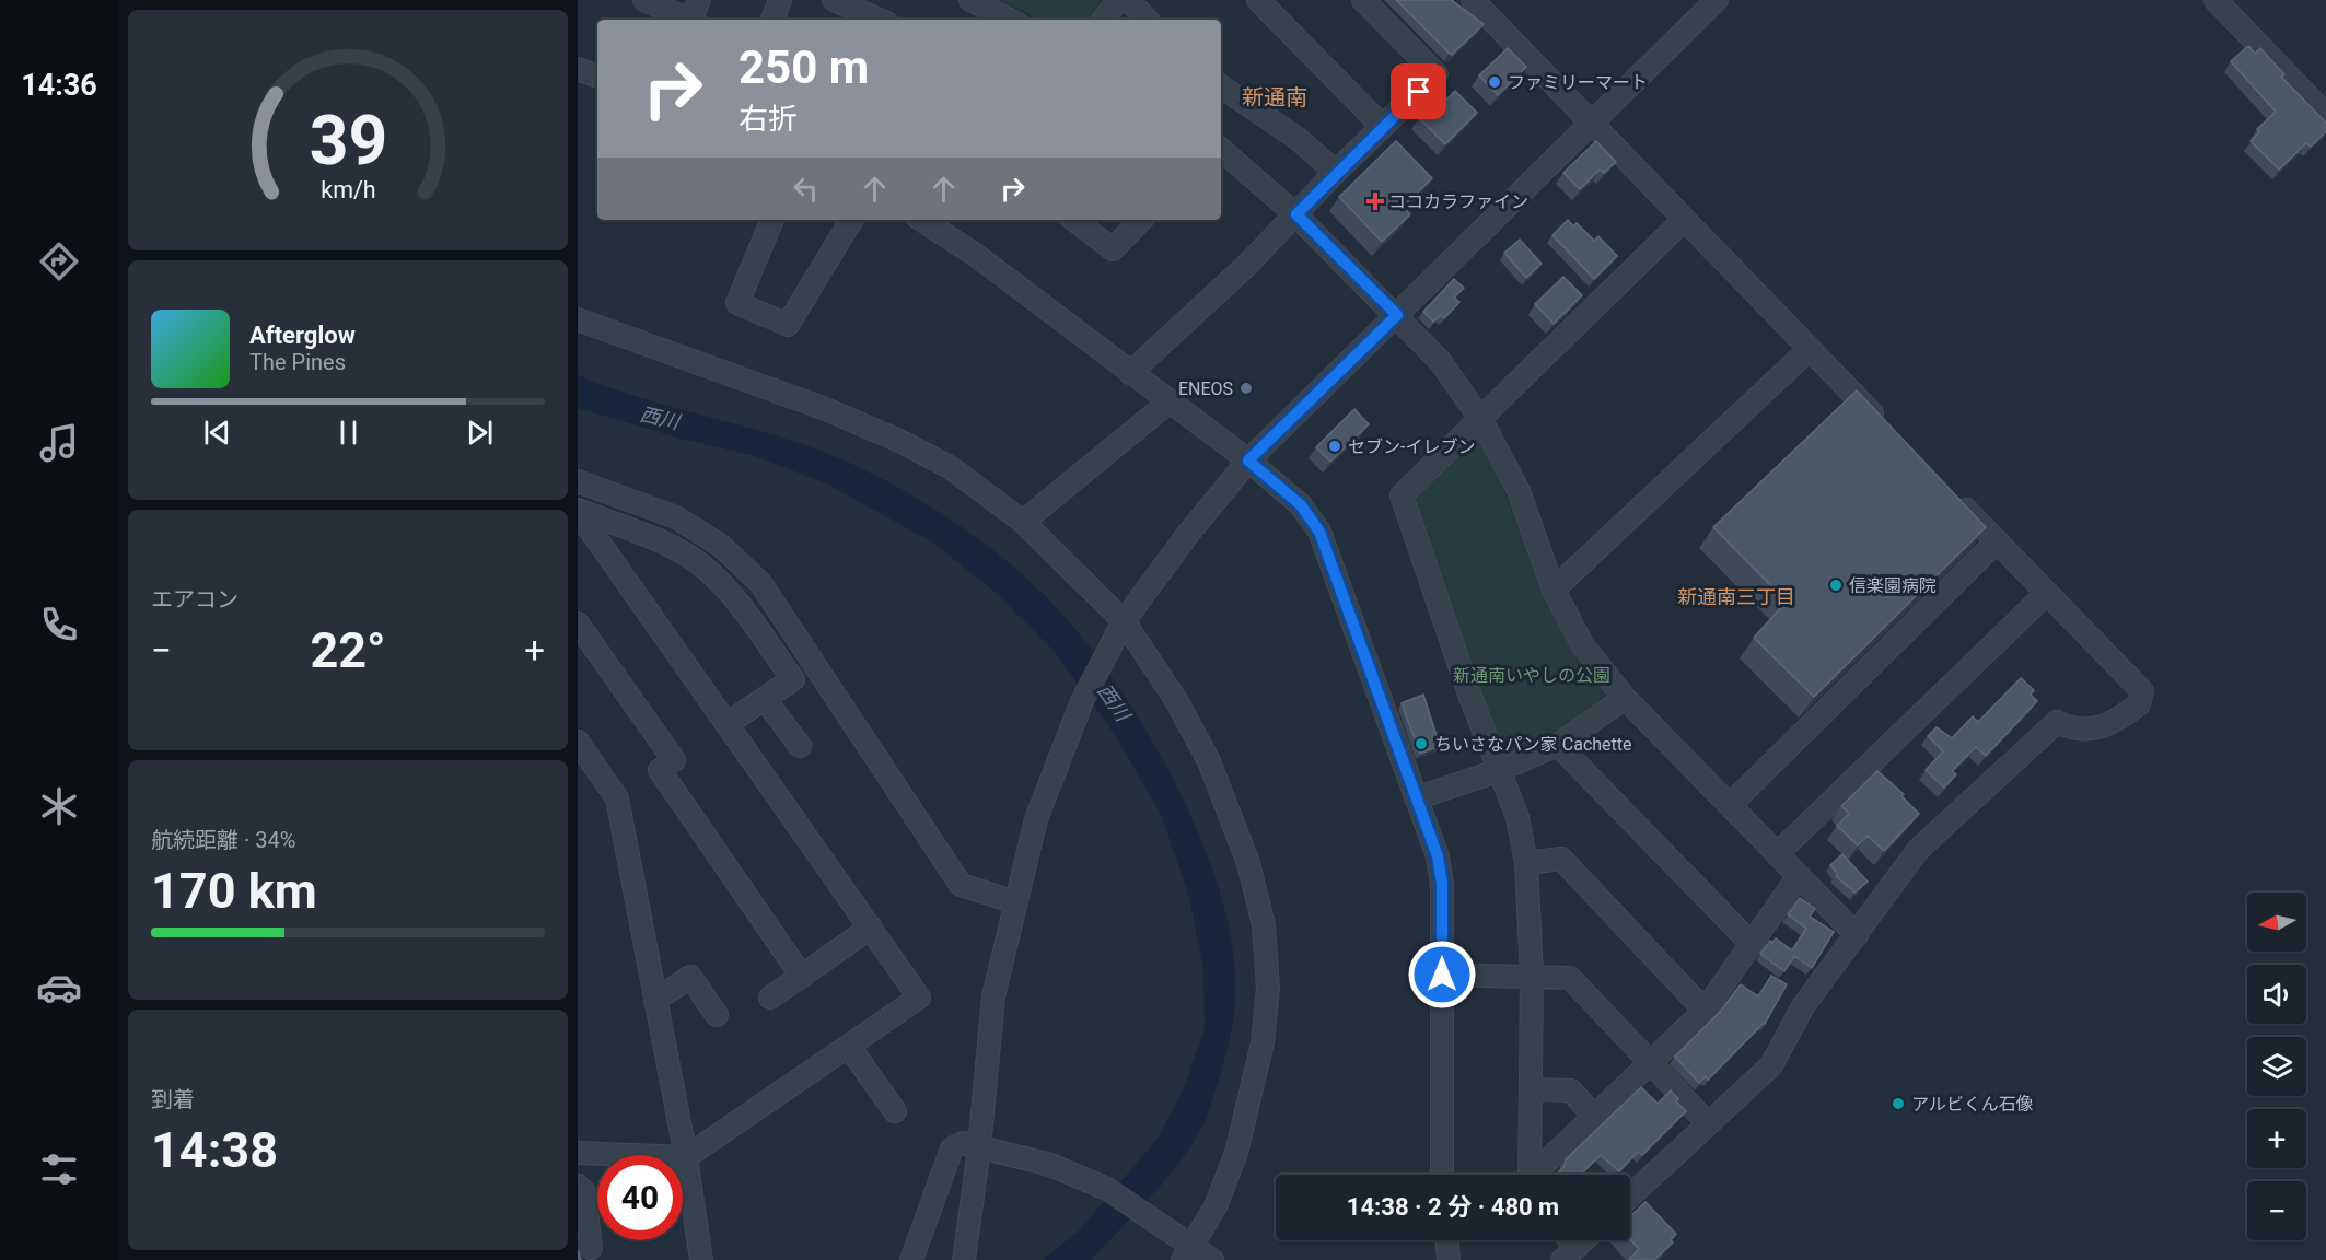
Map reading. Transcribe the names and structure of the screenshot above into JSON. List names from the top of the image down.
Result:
{
  "districts": ["新通南", "新通南三丁目"],
  "water": ["西川"],
  "parks": ["新通南いやしの公園"],
  "places": {
    "other": [
      "ファミリーマート",
      "ENEOS",
      "セブン-イレブン",
      "信楽園病院",
      "ちいさなパン家 Cachette",
      "アルビくん石像"
    ],
    "health": ["ココカラファイン"]
  },
  "north": "left",
  "page": {
    "tabs": "14:36",
    "turn": ["250 m", "右折"],
    "song": ["Afterglow", "The Pines"],
    "tile": [
      "エアコン",
      ["航続距離 · 34%", "170 km"],
      ["到着", "14:38"]
    ],
    "heat": ["−", "22°", "+"],
    "map_buttons": ["+", "−"],
    "limit": "40",
    "trip": "14:38 · 2 分 · 480 m",
    "gauge": ["39", "km/h"]
  }
}
